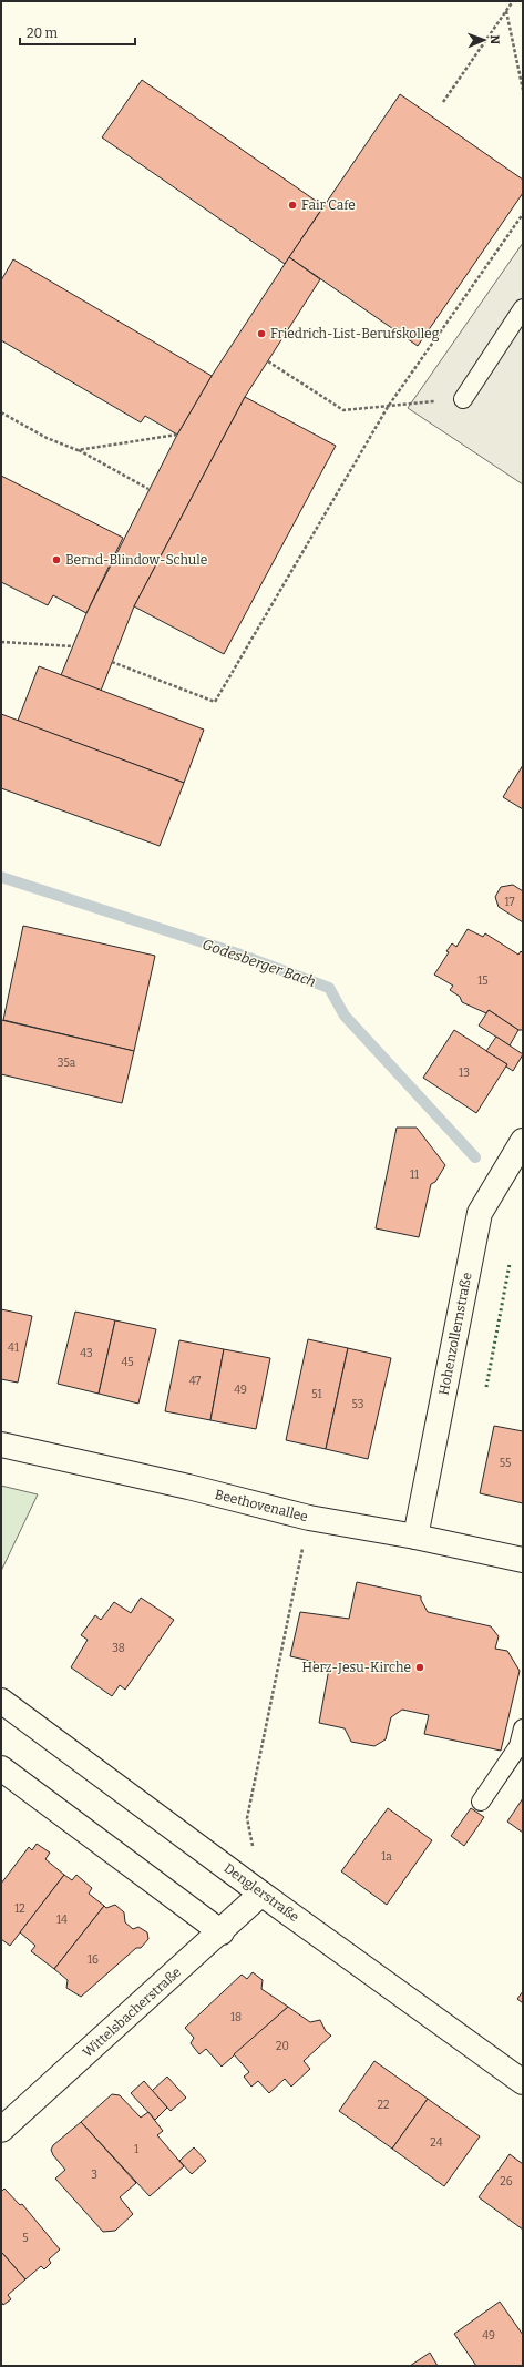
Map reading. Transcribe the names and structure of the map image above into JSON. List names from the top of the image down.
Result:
{
  "streets": {
    "street": [
      "Hohenzollernstraße",
      "Beethovenallee",
      "Denglerstraße",
      "Wittelsbacherstraße"
    ]
  },
  "crossings": [
    ["Hohenzollernstraße", "Beethovenallee"],
    ["Denglerstraße", "Wittelsbacherstraße"]
  ],
  "water": ["Godesberger Bach"],
  "places": [
    "Fair Cafe",
    "Friedrich-List-Berufskolleg",
    "Bernd-Blindow-Schule",
    "Herz-Jesu-Kirche"
  ],
  "house_numbers": [
    "17",
    "15",
    "35a",
    "13",
    "11",
    "41",
    "43",
    "45",
    "47",
    "49",
    "51",
    "53",
    "55",
    "38",
    "1a",
    "12",
    "14",
    "16",
    "18",
    "20",
    "22",
    "24",
    "1",
    "3",
    "26",
    "5",
    "49"
  ],
  "scale_bar": "20 m",
  "north": "right"
}
